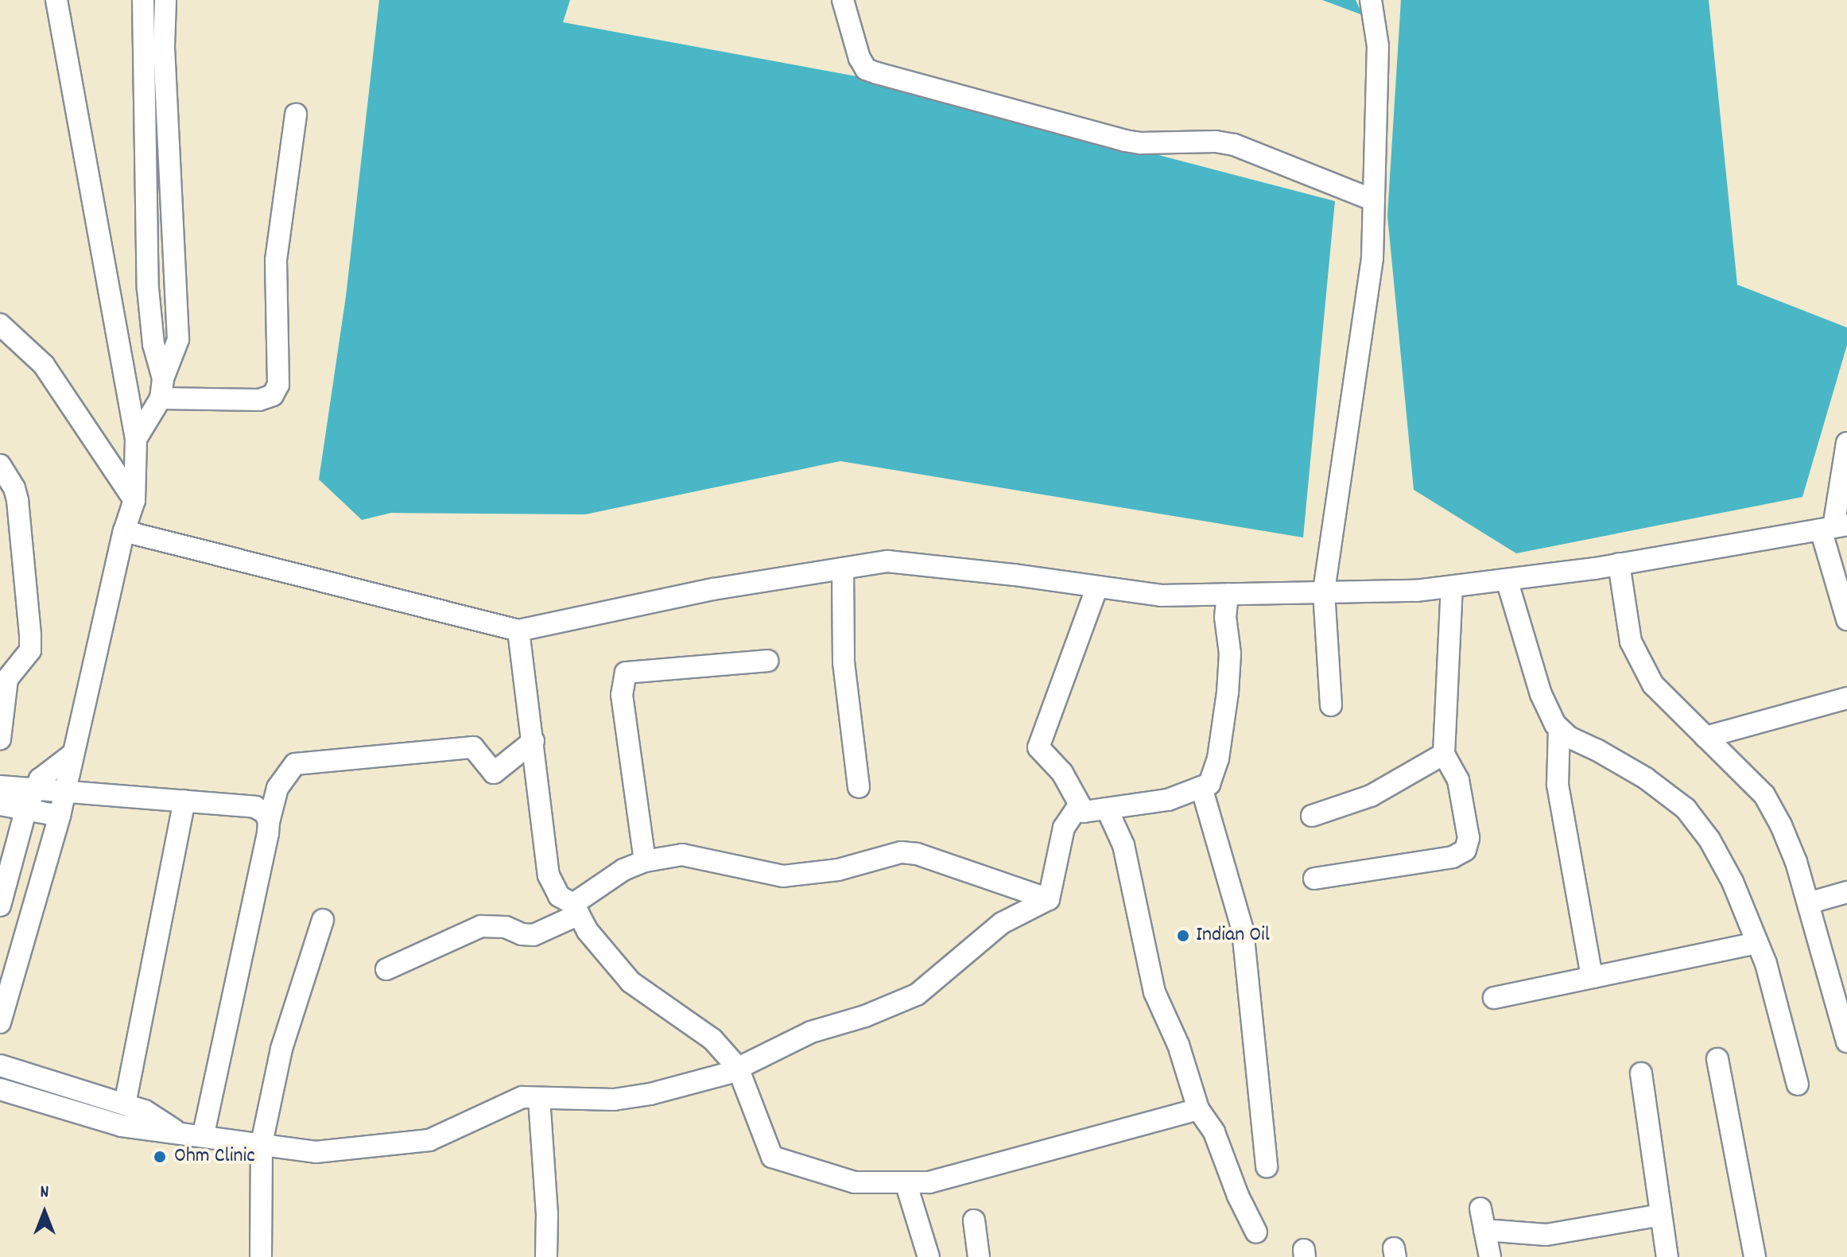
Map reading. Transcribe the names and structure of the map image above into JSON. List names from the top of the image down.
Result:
{
  "places": ["Indian Oil", "Ohm Clinic"],
  "north": "top"
}
